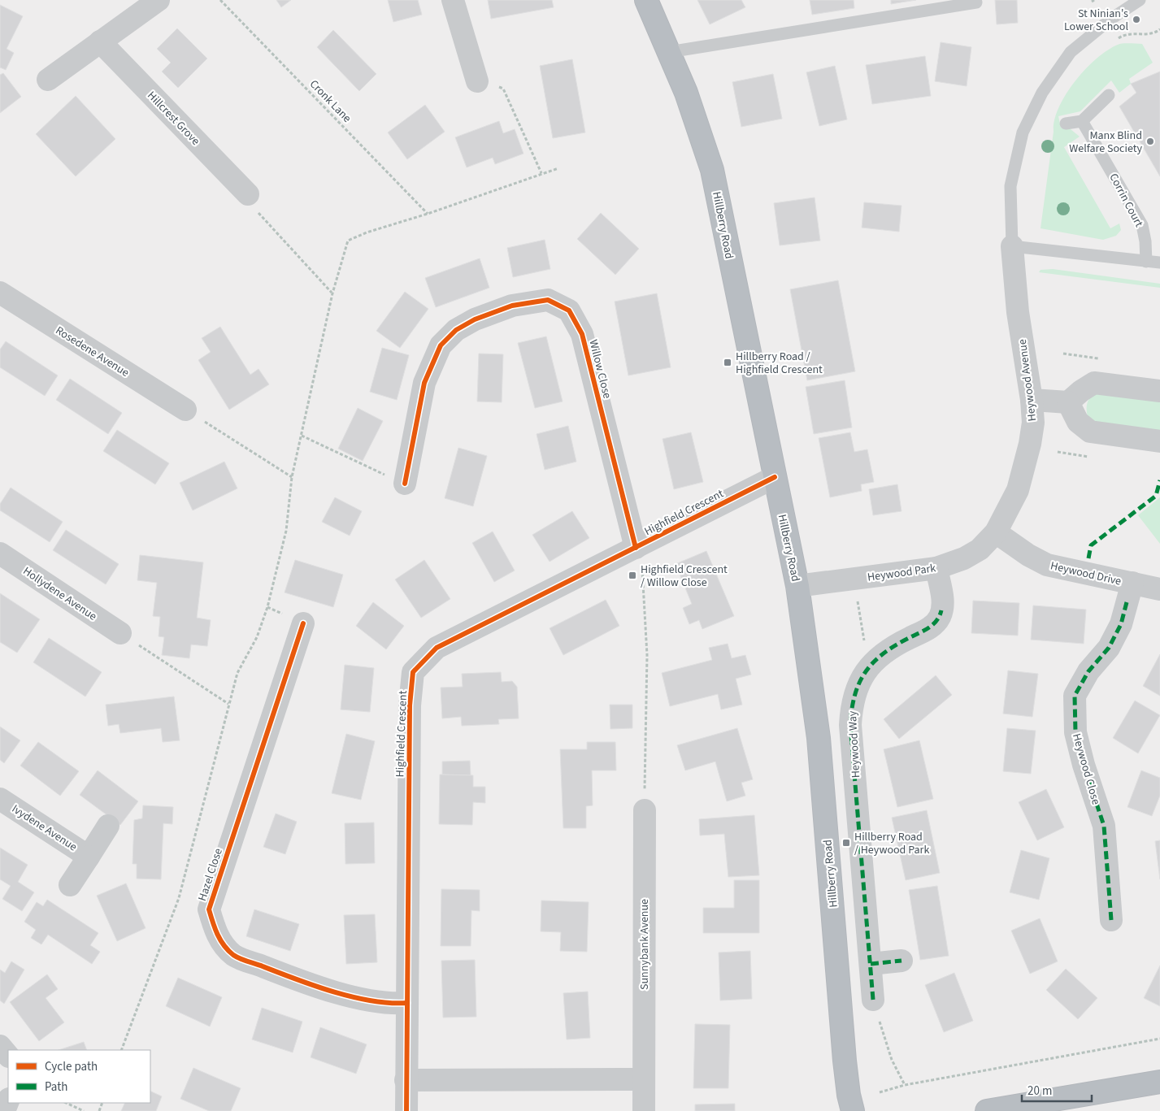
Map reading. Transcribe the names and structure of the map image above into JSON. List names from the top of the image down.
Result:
{
  "streets": {
    "highway": ["Hillberry Road"],
    "street": [
      "Hillcrest Grove",
      "Rosedene Avenue",
      "Willow Close",
      "Heywood Avenue",
      "Highfield Crescent",
      "Heywood Park",
      "Heywood Drive",
      "Hollydene Avenue",
      "Heywood Way",
      "Heywood Close",
      "Ivydene Avenue",
      "Hazel Close",
      "Sunnybank Avenue"
    ],
    "lane": ["Corrin Court"],
    "path": ["Cronk Lane"]
  },
  "crossings": [
    ["Hillberry Road", "Highfield Crescent"],
    ["Hillberry Road", "Heywood Park"],
    ["Willow Close", "Highfield Crescent"],
    ["Heywood Avenue", "Heywood Park"],
    ["Heywood Avenue", "Heywood Drive"],
    ["Highfield Crescent", "Hazel Close"],
    ["Heywood Park", "Heywood Drive"],
    ["Heywood Park", "Heywood Way"],
    ["Heywood Drive", "Heywood Close"]
  ],
  "places": {
    "other": ["St Ninian's Lower School", "Manx Blind Welfare Society"],
    "transit": ["Hillberry Road / Highfield Crescent", "Highfield Crescent / Willow Close", "Hillberry Road / Heywood Park"]
  },
  "legend": ["Cycle path", "Path"],
  "scale_bar": "20 m"
}
